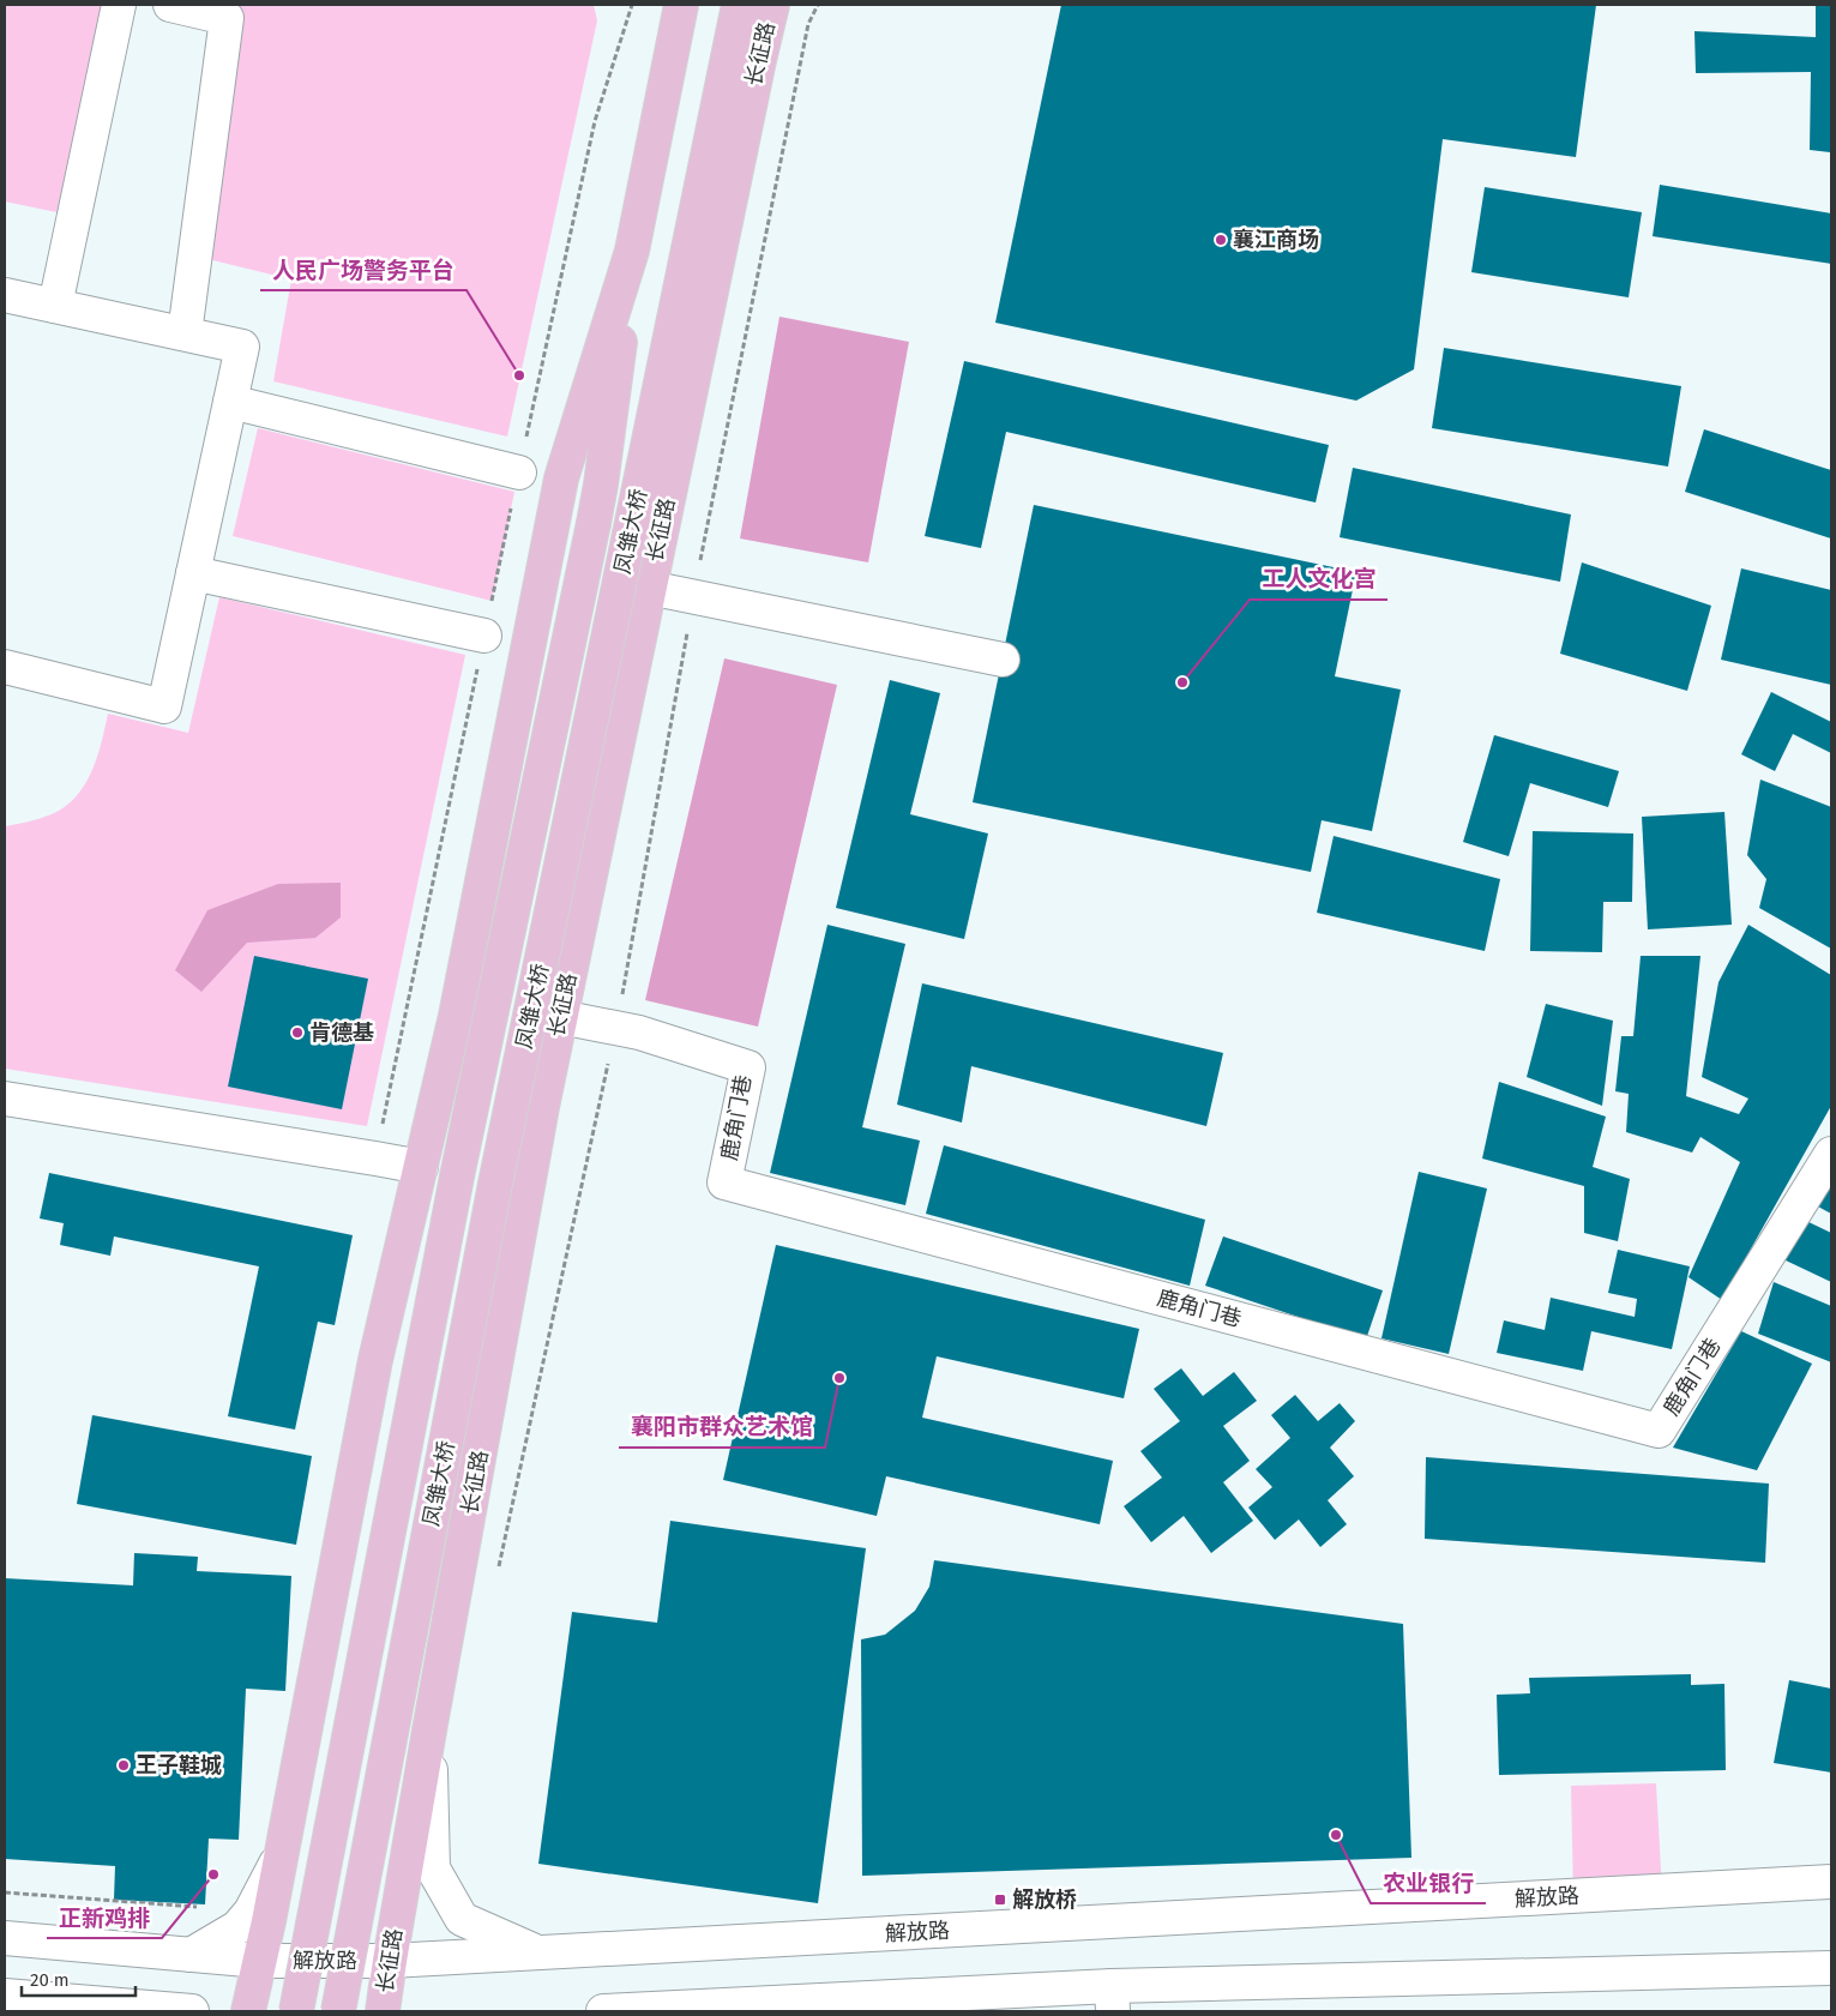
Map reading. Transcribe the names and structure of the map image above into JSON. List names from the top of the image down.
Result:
{
  "streets": {
    "main road": ["长征路", "凤雏大桥"],
    "street": ["鹿角门巷", "解放路"]
  },
  "crossings": [
    ["长征路", "鹿角门巷"],
    ["长征路", "解放路"]
  ],
  "places": {
    "other": [
      "襄江商场",
      "人民广场警务平台",
      "工人文化宫",
      "肯德基",
      "襄阳市群众艺术馆",
      "王子鞋城",
      "农业银行",
      "正新鸡排"
    ],
    "transit": ["解放桥"]
  },
  "scale_bar": "20 m"
}
